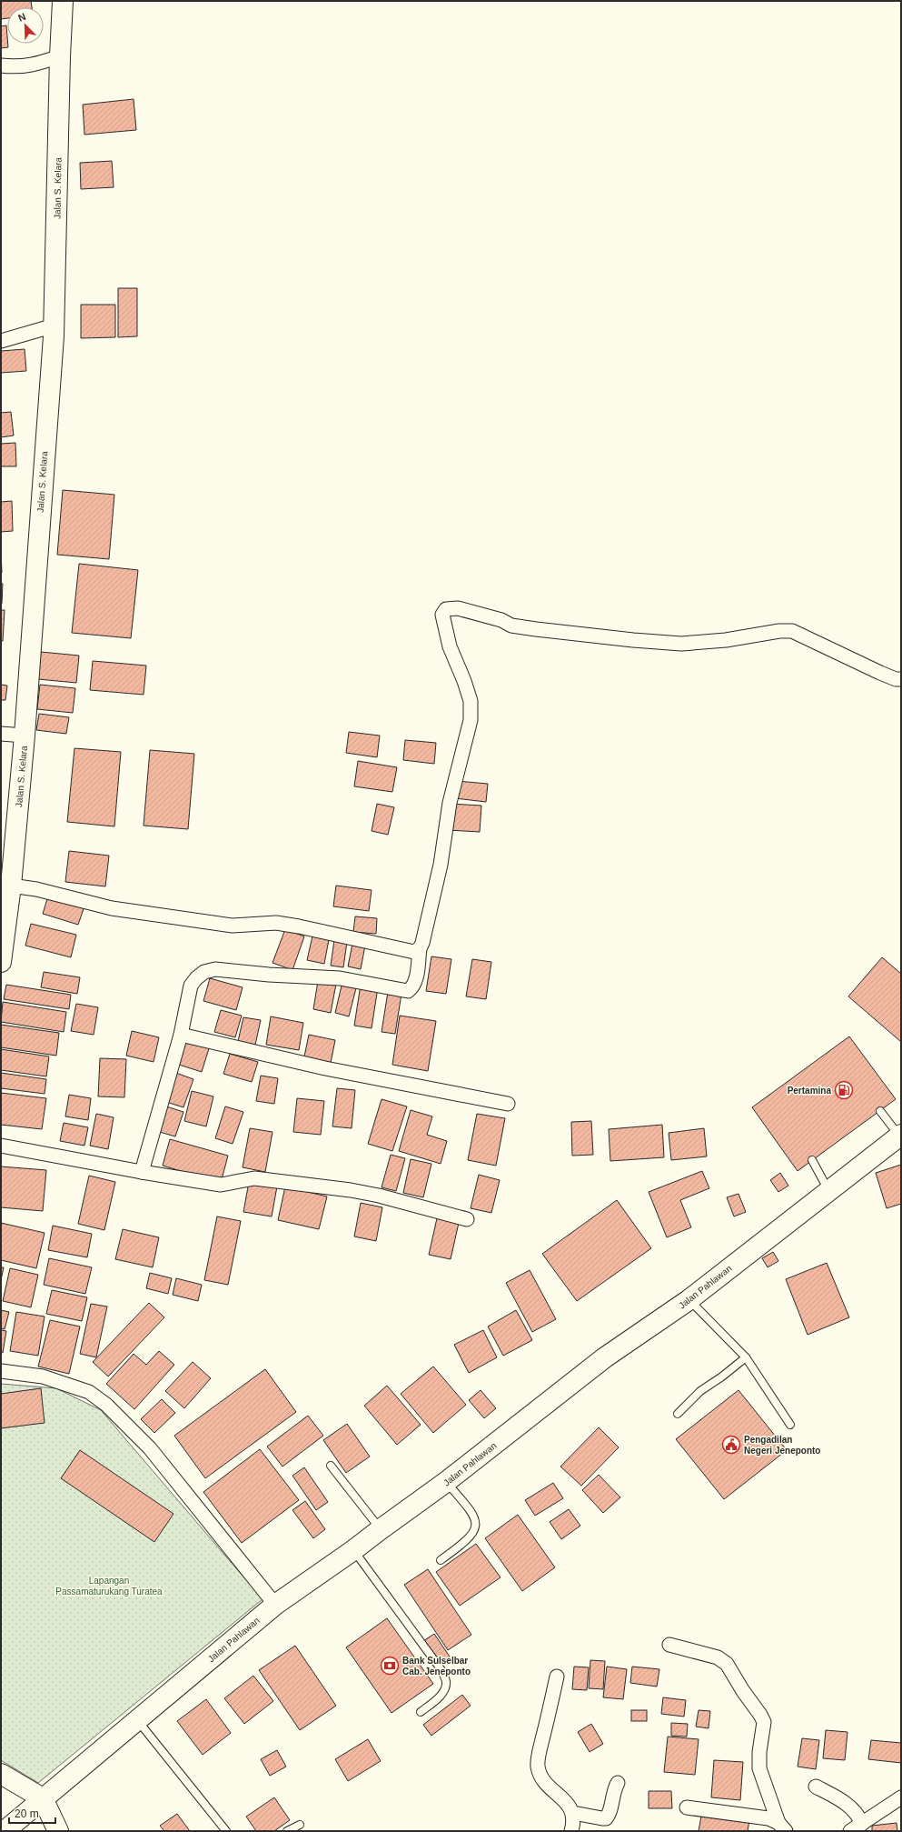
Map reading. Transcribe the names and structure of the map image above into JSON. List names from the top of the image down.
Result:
{
  "streets": {
    "main road": ["Jalan S. Kelara", "Jalan Pahlawan"]
  },
  "parks": ["Lapangan Passamaturukang Turatea"],
  "places": {
    "fuel station": ["Pertamina"],
    "public building": ["Pengadilan Negeri Jeneponto"],
    "bank": ["Bank Sulselbar Cab. Jeneponto"]
  },
  "scale_bar": "20 m",
  "north": "top left"
}
